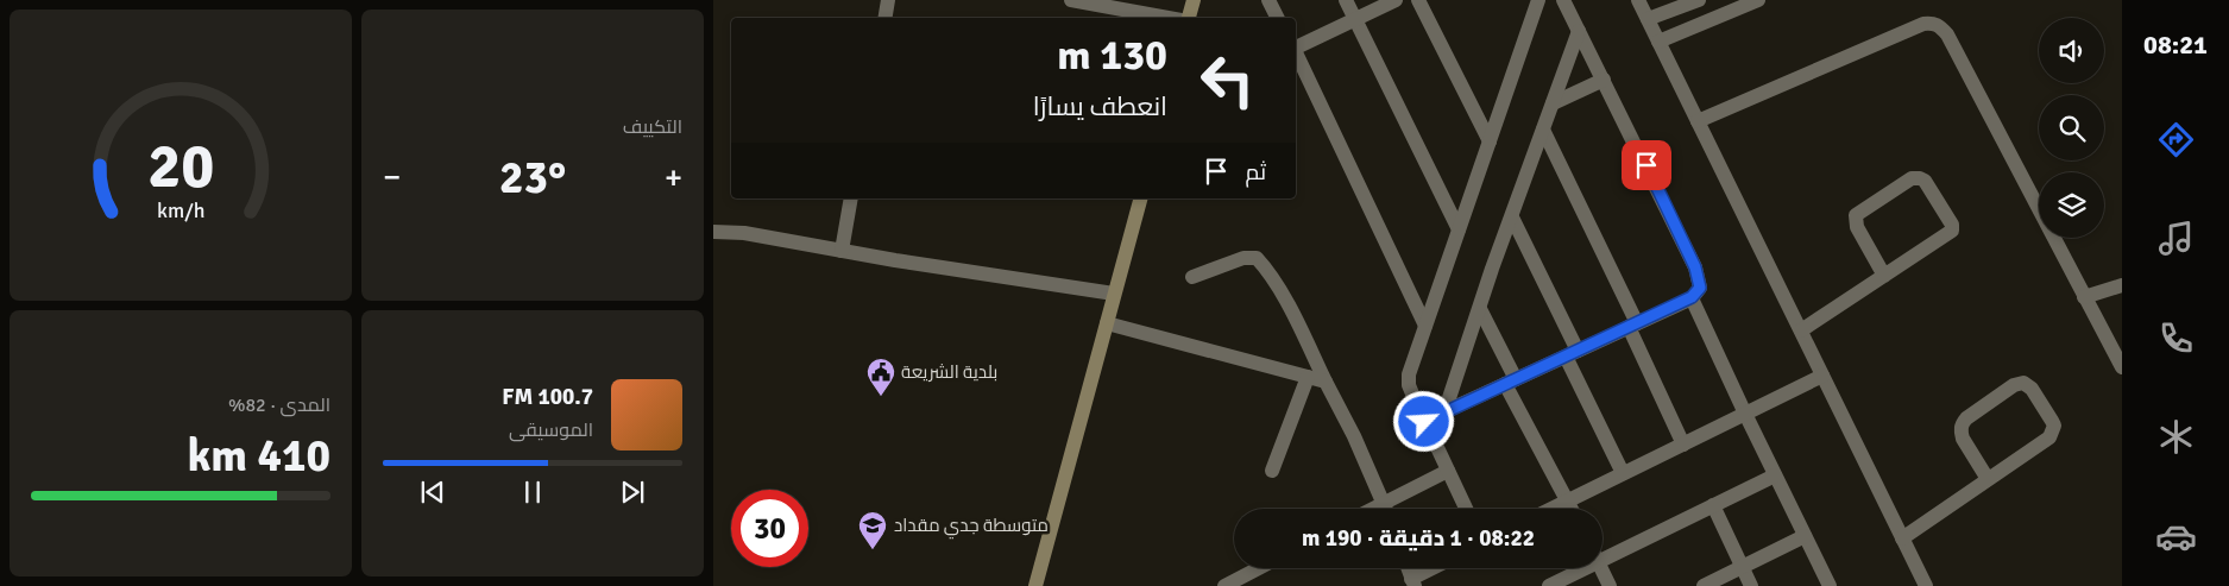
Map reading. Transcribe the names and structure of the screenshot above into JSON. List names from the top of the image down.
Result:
{
  "places": {
    "public building": ["بلدية الشريعة"],
    "school or university": ["متوسطة جدي مقداد"]
  },
  "page": {
    "tabs": "08:21",
    "tile": [
      "التكييف",
      ["المدى · 82%", "410 km"]
    ],
    "turn": ["130 m", "انعطف يسارًا"],
    "then": "ثم",
    "heat": ["−", "23°", "+"],
    "song": ["100.7 FM", "الموسيقى"],
    "limit": "30",
    "trip": "08:22 · 1 دقيقة · 190 m",
    "gauge": ["20", "km/h"]
  }
}
